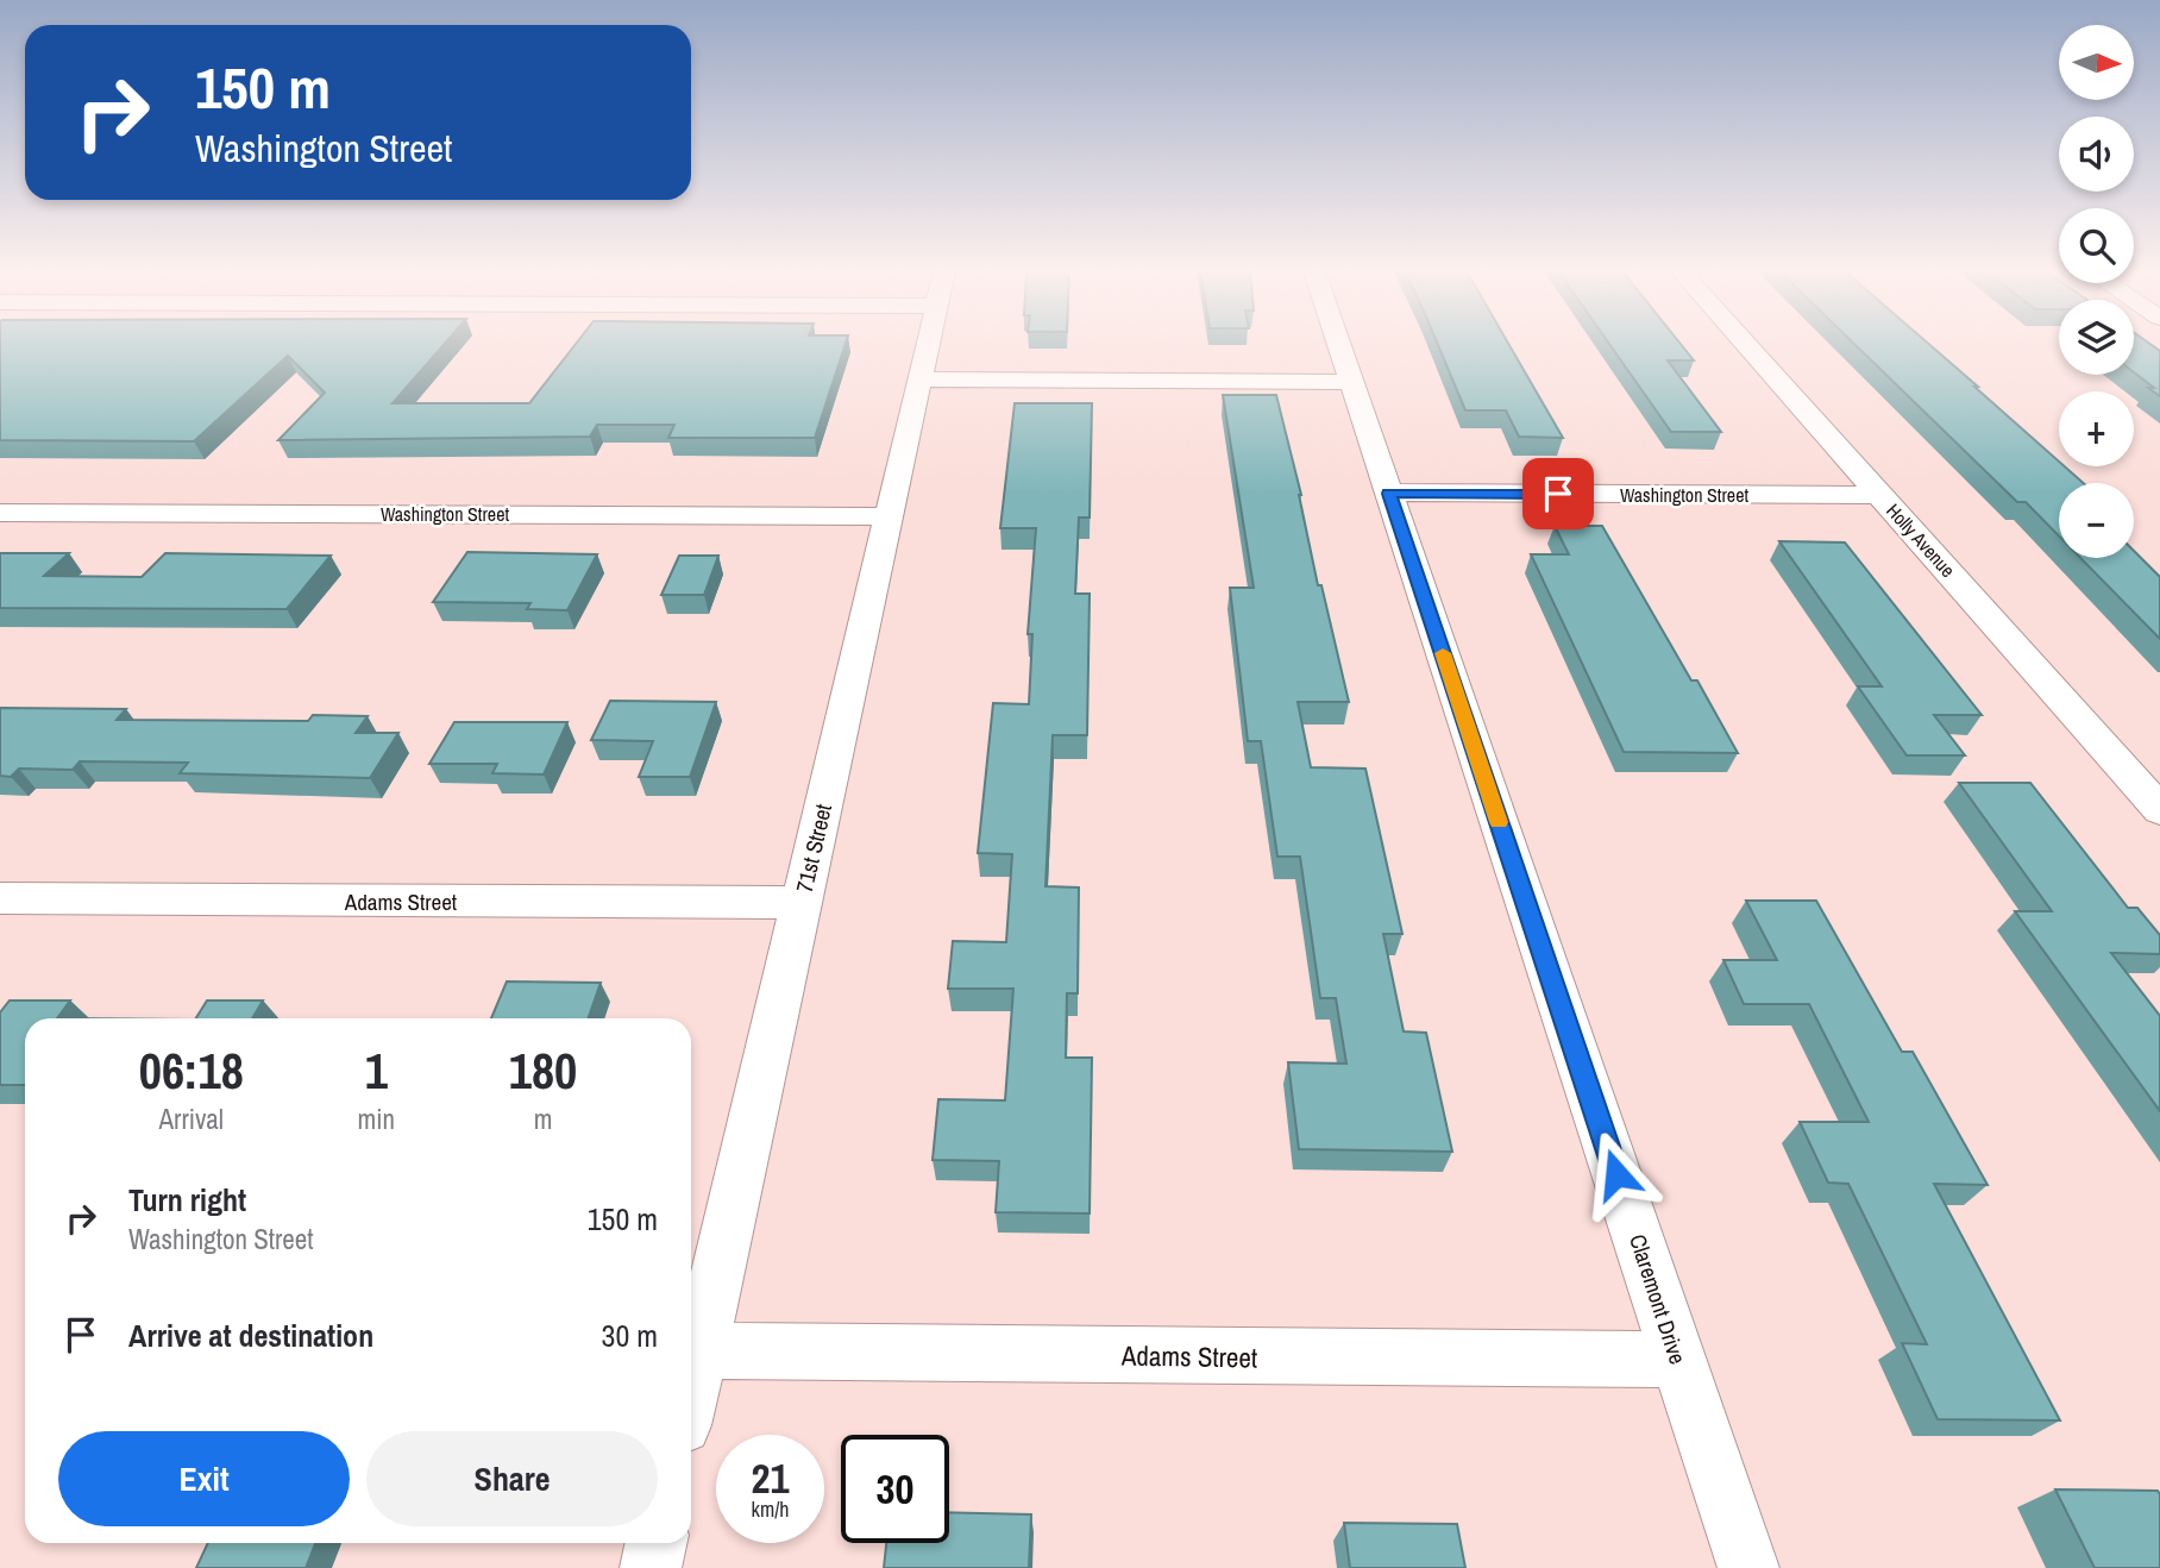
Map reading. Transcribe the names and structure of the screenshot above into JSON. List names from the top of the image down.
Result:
{
  "streets": {
    "street": [
      "Washington Street",
      "Holly Avenue",
      "71st Street",
      "Adams Street",
      "Claremont Drive"
    ]
  },
  "crossings": [
    ["Washington Street", "Holly Avenue"],
    ["Washington Street", "71st Street"],
    ["Washington Street", "Claremont Drive"],
    ["71st Street", "Adams Street"],
    ["Adams Street", "Claremont Drive"]
  ],
  "north": "right",
  "page": {
    "map_buttons": ["+", "−"],
    "turn": ["150 m", "Washington Street"],
    "eta": [
      "06:18",
      "Arrival",
      "1",
      "min",
      "180",
      "m"
    ],
    "list": [
      {
        "name": "Turn right",
        "note": "Washington Street",
        "value": "150 m"
      },
      {
        "name": "Arrive at destination",
        "value": "30 m"
      }
    ],
    "buttons": ["Exit", "Share"],
    "speed": "21 km/h",
    "limit": "30"
  }
}
